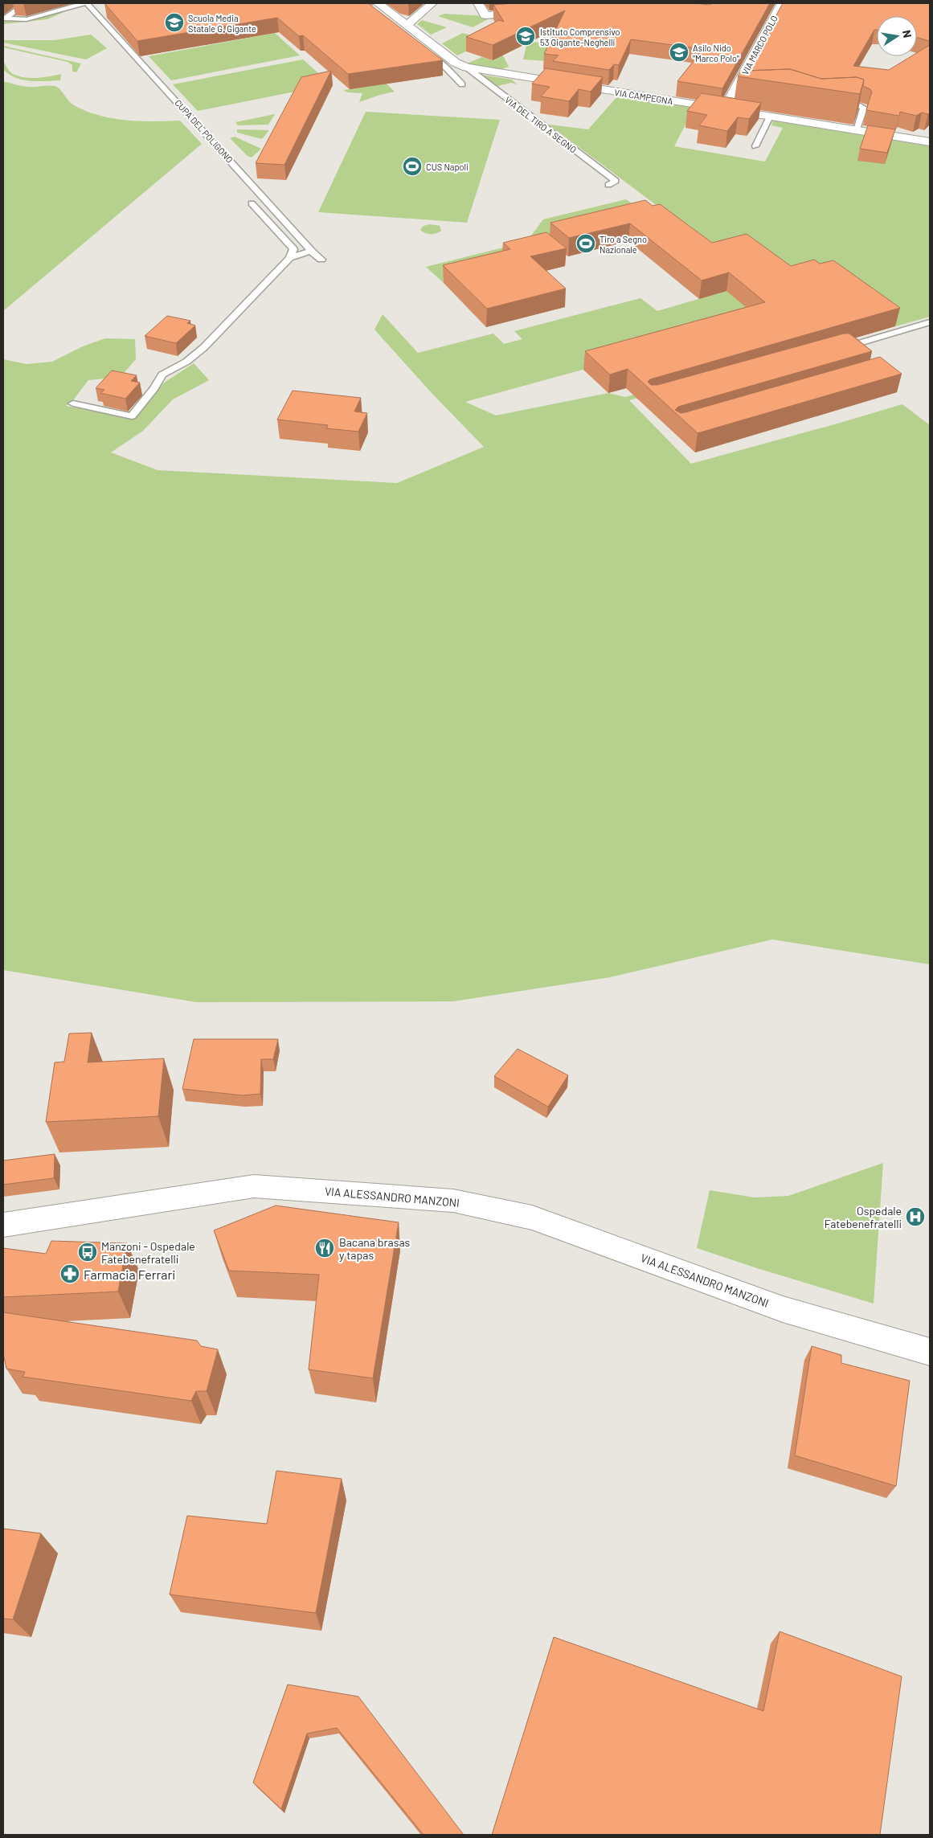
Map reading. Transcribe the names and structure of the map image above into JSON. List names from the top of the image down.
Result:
{
  "streets": {
    "street": ["VIA MARCO POLO", "VIA CAMPEGNA", "VIA ALESSANDRO MANZONI"],
    "lane": ["VIA DEL TIRO A SEGNO", "CUPA DEL POLIGONO"]
  },
  "crossings": [
    ["VIA MARCO POLO", "VIA CAMPEGNA"],
    ["VIA CAMPEGNA", "VIA DEL TIRO A SEGNO"]
  ],
  "places": {
    "school or university": ["Scuola Media Statale G. Gigante", "Istituto Comprensivo 53 Gigante-Neghelli", "Asilo Nido \"Marco Polo\""],
    "sports": ["CUS Napoli", "Tiro a Segno Nazionale"],
    "hospital": ["Ospedale Fatebenefratelli"],
    "restaurant": ["Bacana brasas y tapas"],
    "bus stop": ["Manzoni - Ospedale Fatebenefratelli"],
    "pharmacy": ["Farmacia Ferrari"]
  },
  "north": "right"
}
